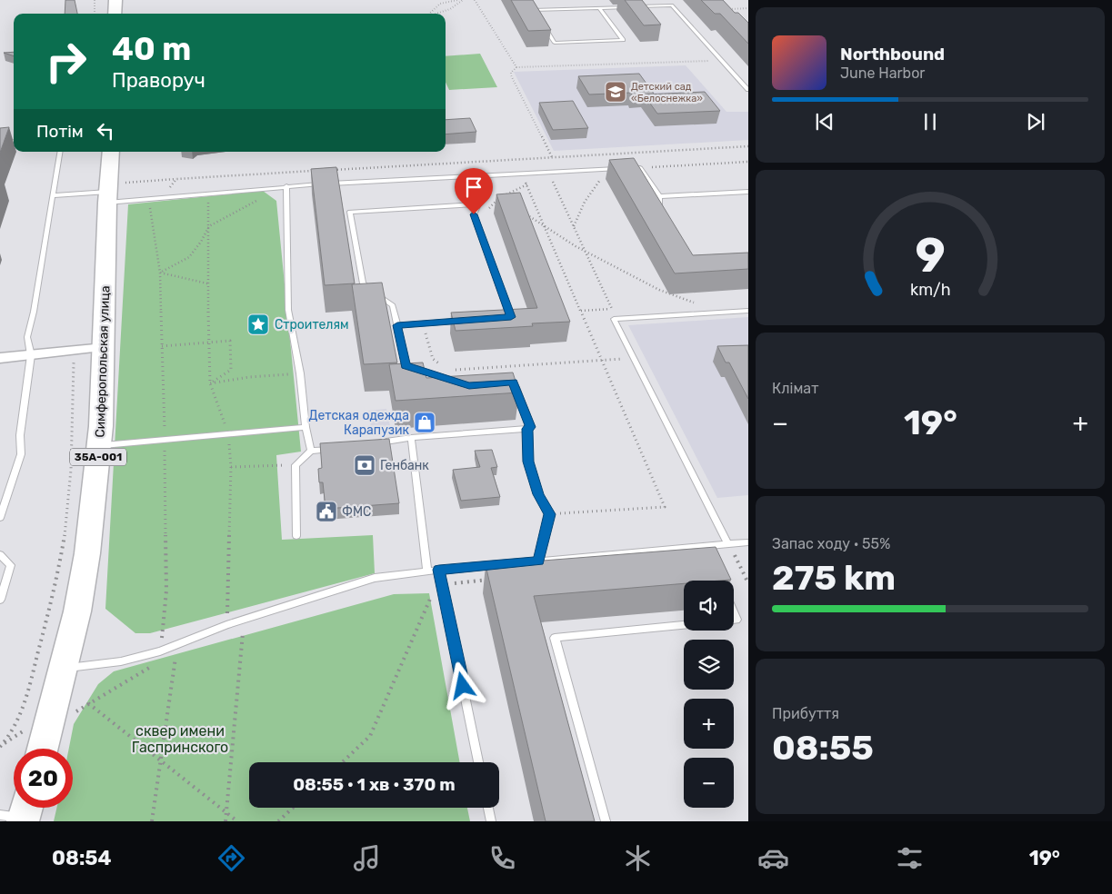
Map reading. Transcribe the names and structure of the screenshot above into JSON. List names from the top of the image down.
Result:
{
  "streets": {
    "highway": ["Симферопольская улица", "35А-001"]
  },
  "parks": ["сквер имени Гаспринского"],
  "places": {
    "school or university": ["Детский сад «Белоснежка»"],
    "place": ["Строителям"],
    "shop": ["Детская одежда Карапузик"],
    "bank": ["Генбанк"],
    "public building": ["ФМС"]
  },
  "page": {
    "turn": ["40 m", "Праворуч"],
    "song": ["Northbound", "June Harbor"],
    "then": "Потім",
    "tile": [
      "Клімат",
      ["Запас ходу · 55%", "275 km"],
      ["Прибуття", "08:55"]
    ],
    "heat": ["−", "19°", "+"],
    "map_buttons": ["+", "−"],
    "limit": "20",
    "trip": "08:55 · 1 хв · 370 m",
    "tabs": ["08:54", "19°"],
    "gauge": ["9", "km/h"]
  }
}
